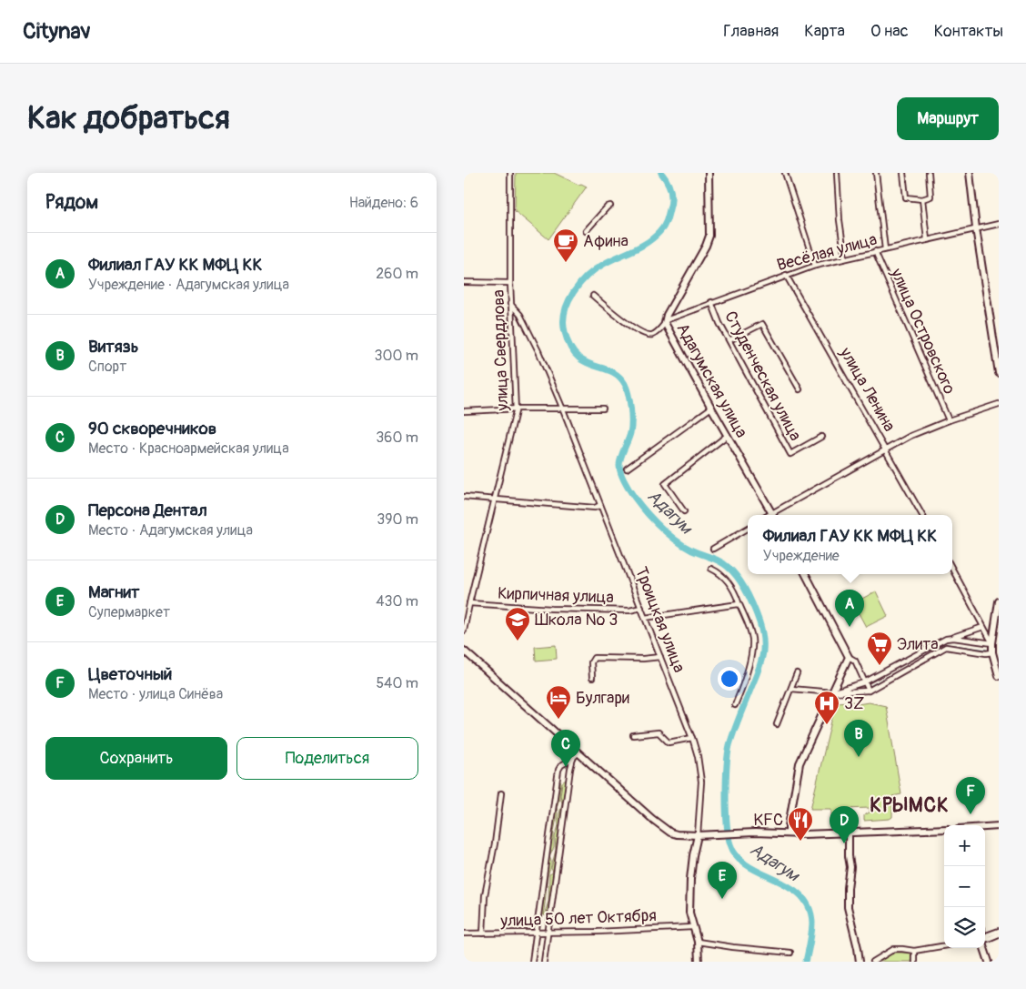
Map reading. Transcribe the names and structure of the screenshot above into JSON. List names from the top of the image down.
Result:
{
  "streets": {
    "main road": ["Адагумская улица", "Троицкая улица"],
    "street": [
      "Весёлая улица",
      "улица Островского",
      "улица Свердлова",
      "Студенческая улица",
      "улица Ленина",
      "Кирпичная улица",
      "улица 50 лет Октября"
    ]
  },
  "crossings": [
    ["Весёлая улица", "улица Островского"],
    ["Весёлая улица", "Студенческая улица"],
    ["Весёлая улица", "Адагумская улица"],
    ["Весёлая улица", "улица Ленина"],
    ["улица Свердлова", "Кирпичная улица"],
    ["улица Свердлова", "Троицкая улица"],
    ["Кирпичная улица", "Троицкая улица"],
    ["Троицкая улица", "улица 50 лет Октября"]
  ],
  "districts": ["КРЫМСК"],
  "water": ["Адагум"],
  "places": {
    "cafe": ["Афина"],
    "school or university": ["Школа № 3"],
    "supermarket": ["Элита"],
    "hotel": ["Булгари"],
    "hospital": ["3Z"],
    "restaurant": ["KFC"]
  },
  "page": {
    "header": "Citynav",
    "nav": [
      "Главная",
      "Карта",
      "О нас",
      "Контакты"
    ],
    "buttons": [
      "Маршрут",
      ["Сохранить", "Поделиться"]
    ],
    "title": "Как добраться",
    "heading": ["Рядом", "Найдено: 6"],
    "list": [
      {
        "mark": "A",
        "name": "Филиал ГАУ КК МФЦ КК",
        "note": "Учреждение · Адагумская улица",
        "value": "260 m"
      },
      {
        "mark": "B",
        "name": "Витязь",
        "note": "Спорт",
        "value": "300 m"
      },
      {
        "mark": "C",
        "name": "90 скворечников",
        "note": "Место · Красноармейская улица",
        "value": "360 m"
      },
      {
        "mark": "D",
        "name": "Персона Дентал",
        "note": "Место · Адагумская улица",
        "value": "390 m"
      },
      {
        "mark": "E",
        "name": "Магнит",
        "note": "Супермаркет",
        "value": "430 m"
      },
      {
        "mark": "F",
        "name": "Цветочный",
        "note": "Место · улица Синёва",
        "value": "540 m"
      }
    ],
    "popup": ["Филиал ГАУ КК МФЦ КК", "Учреждение"],
    "pins": [
      "A",
      "B",
      "C",
      "F",
      "D",
      "E"
    ],
    "map_buttons": ["+", "−"]
  }
}
